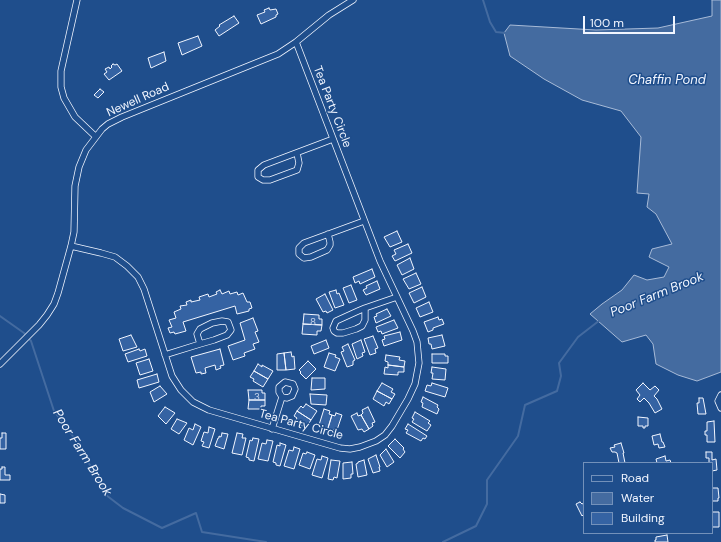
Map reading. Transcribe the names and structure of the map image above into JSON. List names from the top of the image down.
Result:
{
  "streets": {
    "street": ["Newell Road", "Tea Party Circle"]
  },
  "crossings": [
    ["Newell Road", "Tea Party Circle"]
  ],
  "water": ["Chaffin Pond", "Poor Farm Brook"],
  "house_numbers": ["8", "3"],
  "legend": ["Road", "Water", "Building"],
  "scale_bar": "100 m"
}
